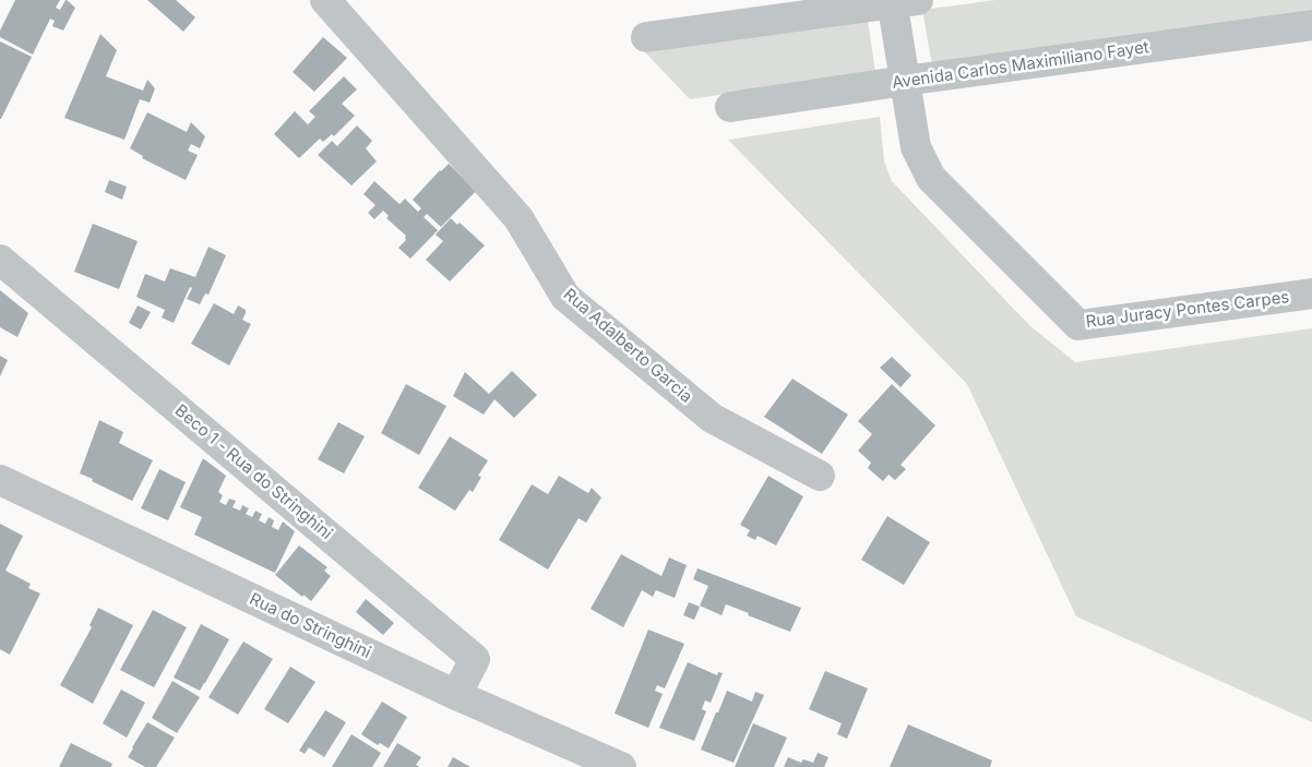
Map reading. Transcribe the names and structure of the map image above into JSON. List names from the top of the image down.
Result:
{
  "streets": {
    "street": [
      "Avenida Carlos Maximiliano Fayet",
      "Rua Juracy Pontes Carpes",
      "Rua Adalberto Garcia",
      "Beco 1 - Rua do Stringhini",
      "Rua do Stringhini"
    ]
  },
  "crossings": [
    ["Avenida Carlos Maximiliano Fayet", "Rua Juracy Pontes Carpes"],
    ["Beco 1 - Rua do Stringhini", "Rua do Stringhini"]
  ]
}
